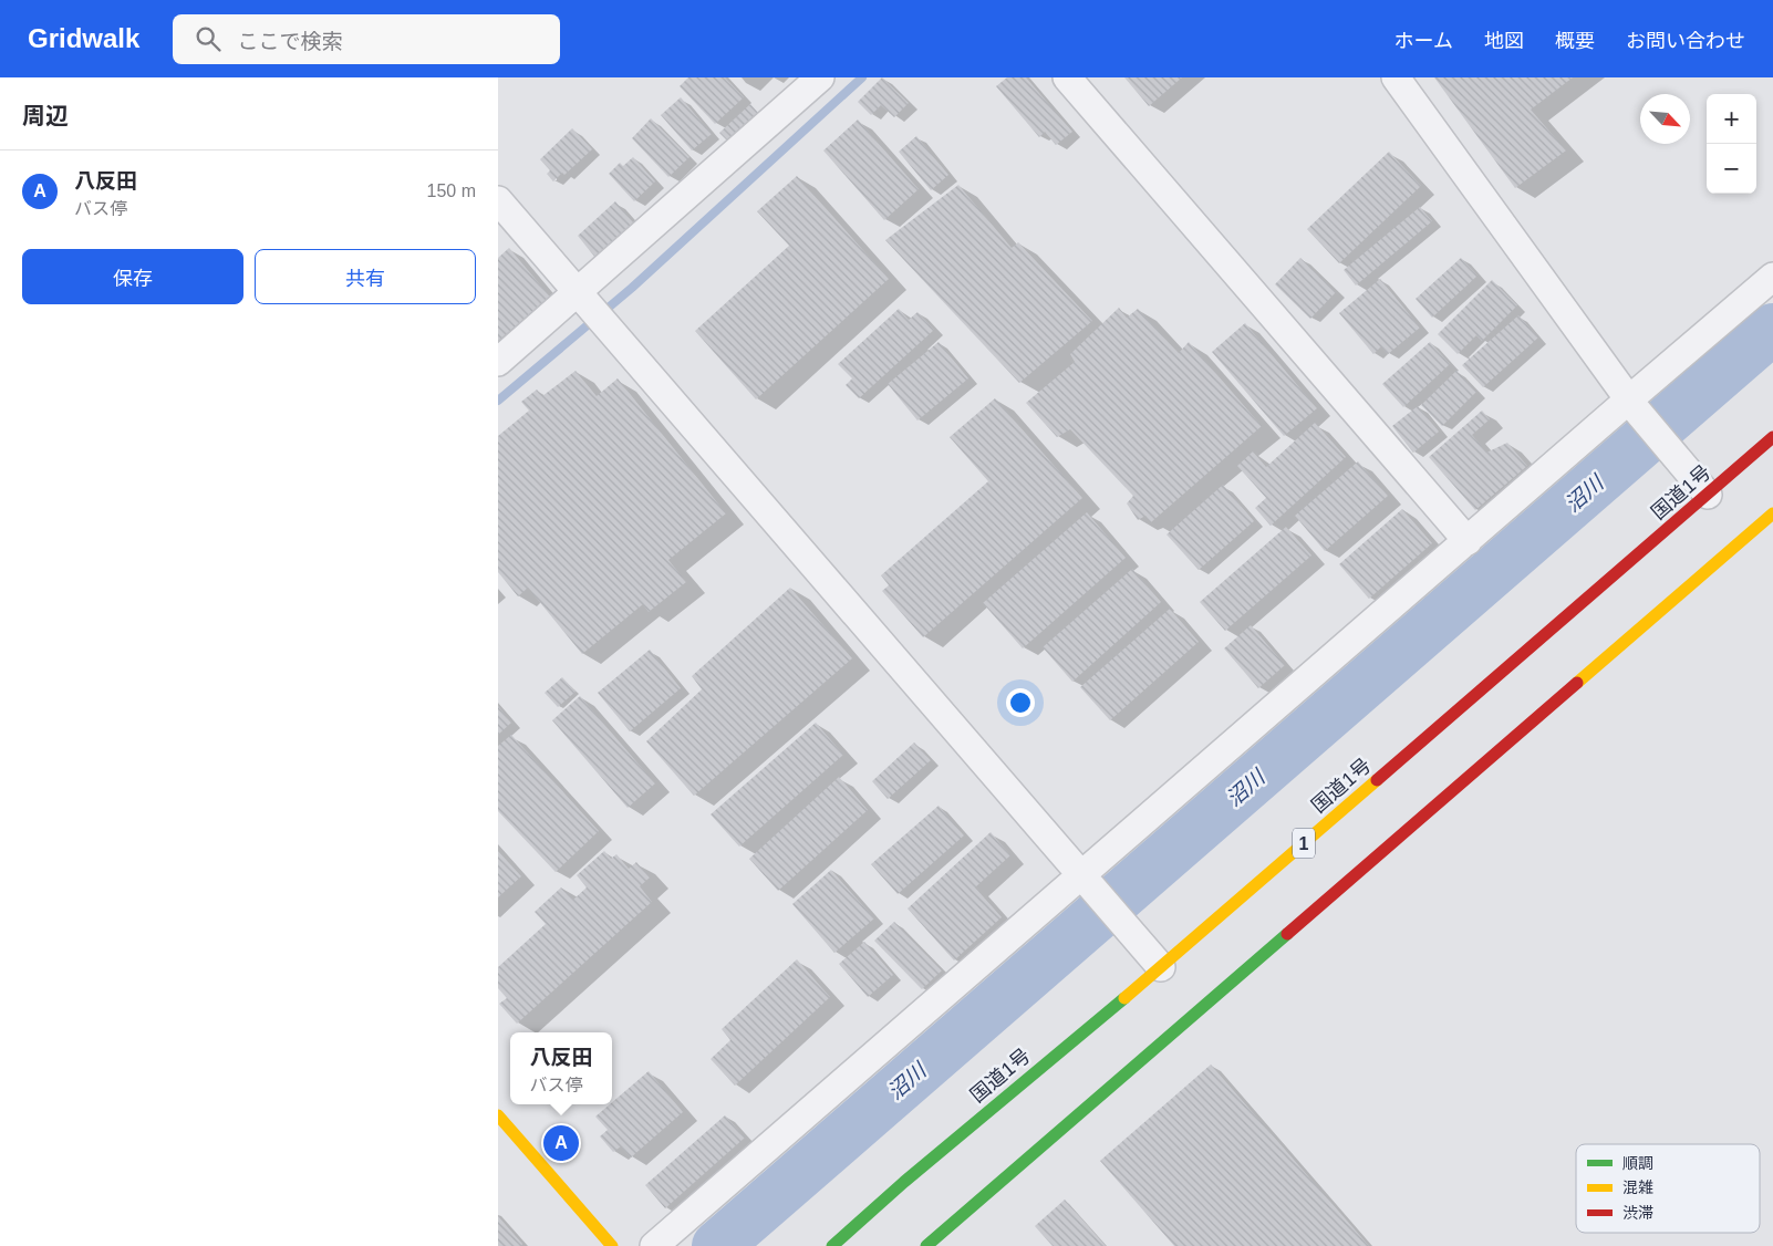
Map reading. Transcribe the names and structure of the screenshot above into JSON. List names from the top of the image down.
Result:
{
  "streets": {
    "main road": ["国道1号", "1"]
  },
  "water": ["沼川"],
  "legend": ["順調", "混雑", "渋滞"],
  "north": "bottom right",
  "page": {
    "header": "Gridwalk",
    "search": "ここで検索",
    "nav": [
      "ホーム",
      "地図",
      "概要",
      "お問い合わせ"
    ],
    "heading": "周辺",
    "map_buttons": ["+", "−"],
    "list": [
      {
        "mark": "A",
        "name": "八反田",
        "note": "バス停",
        "value": "150 m"
      }
    ],
    "buttons": ["保存", "共有"],
    "popup": ["八反田", "バス停"],
    "pins": "A"
  }
}
